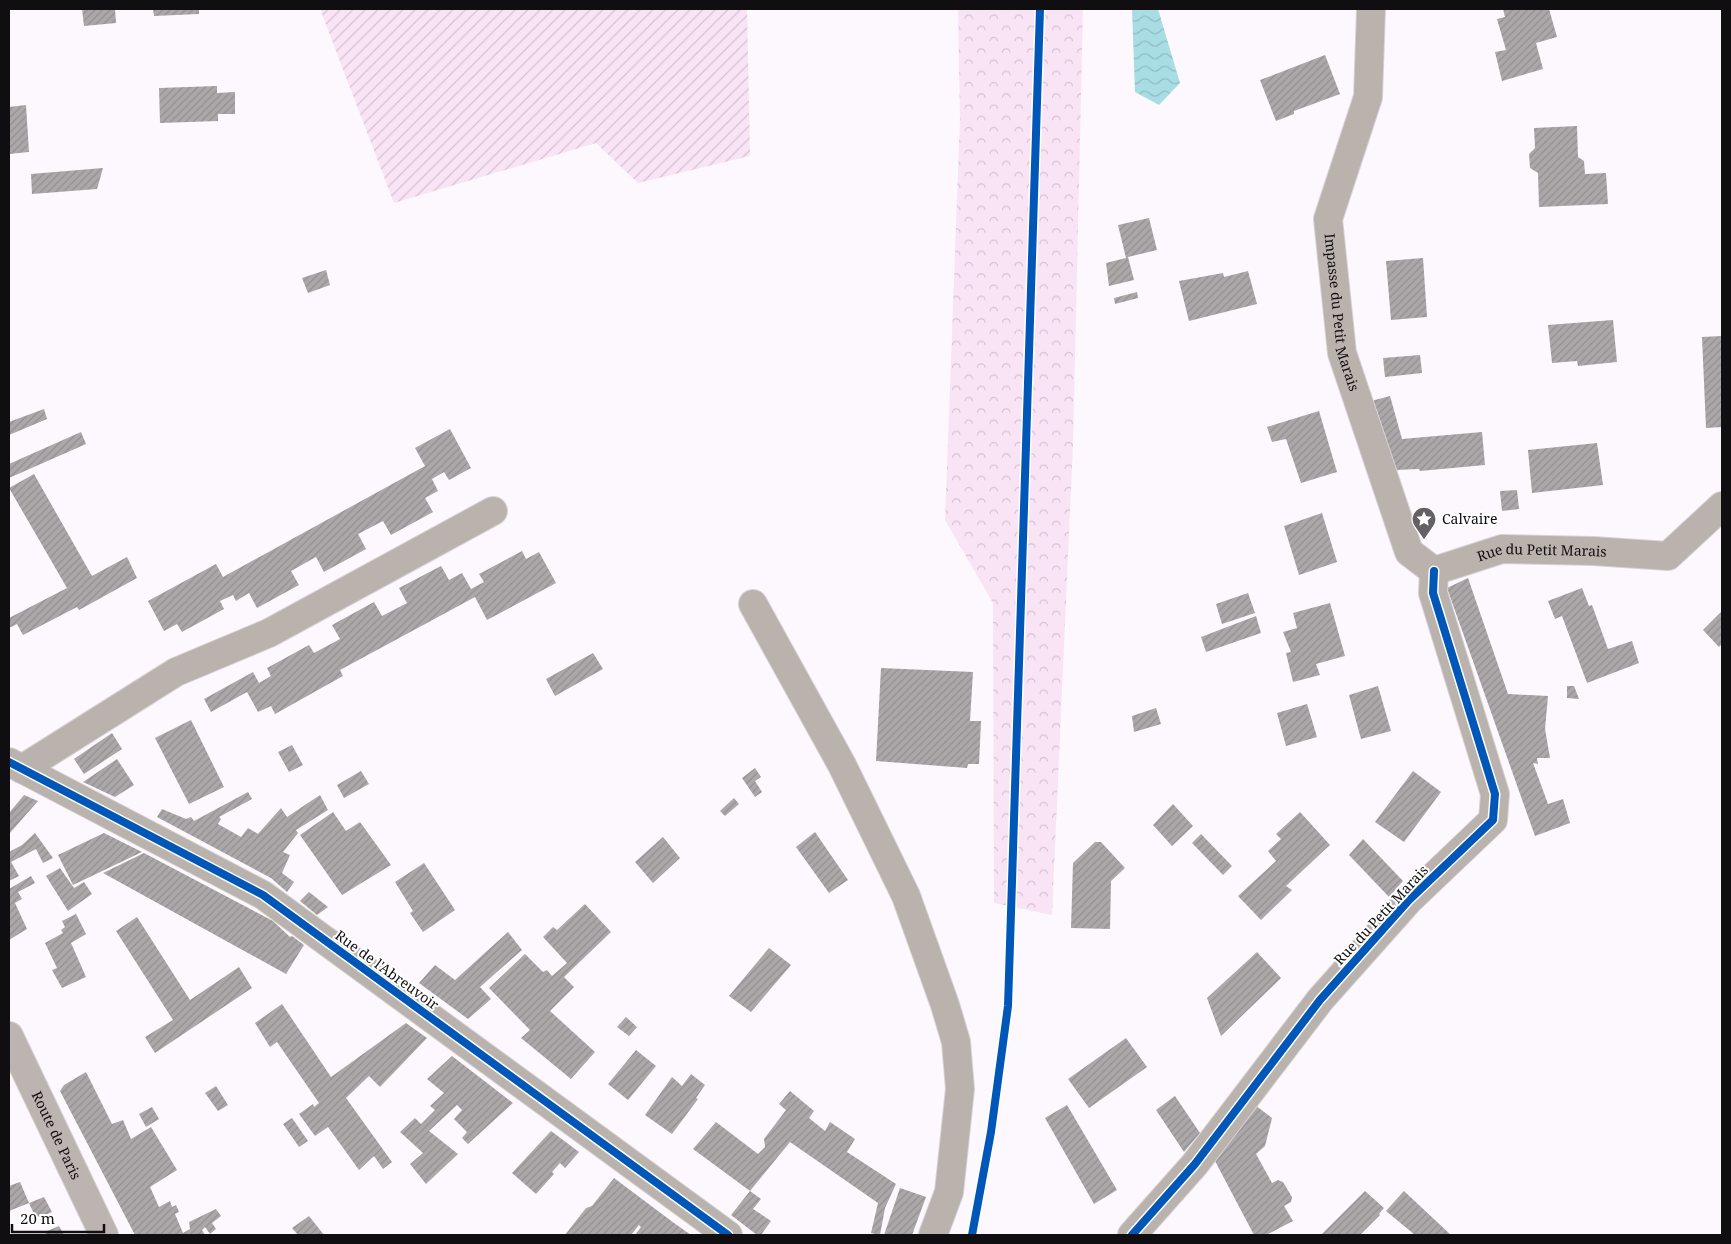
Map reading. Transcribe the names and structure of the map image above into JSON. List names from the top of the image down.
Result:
{
  "streets": {
    "main road": ["Route de Paris"],
    "street": ["Impasse du Petit Marais", "Rue du Petit Marais", "Rue de l'Abreuvoir"]
  },
  "crossings": [
    ["Impasse du Petit Marais", "Rue du Petit Marais"]
  ],
  "places": {
    "place": ["Calvaire"]
  },
  "scale_bar": "20 m"
}
